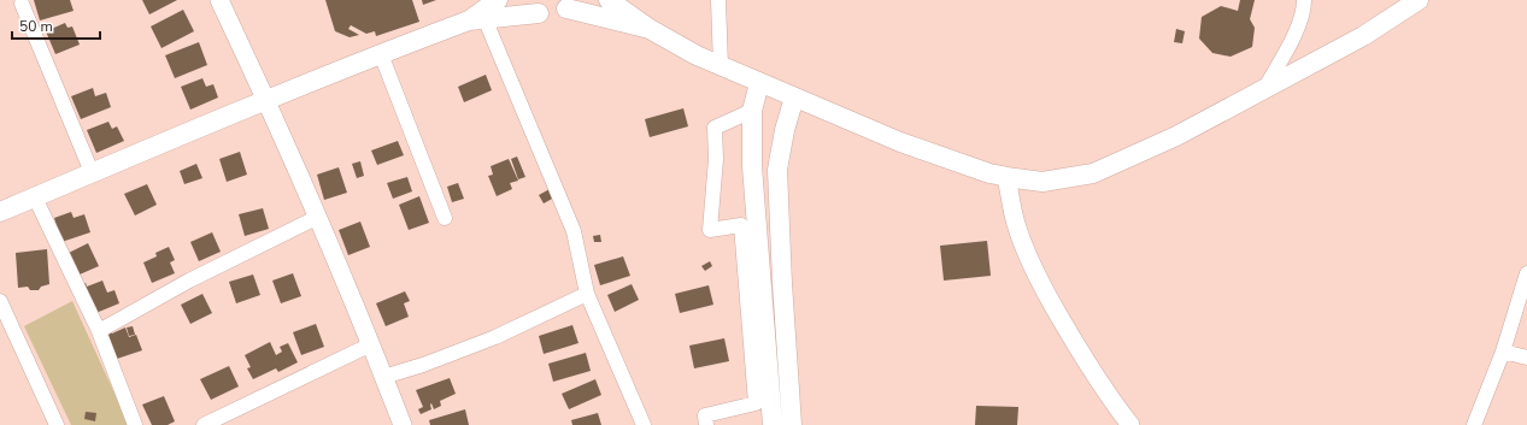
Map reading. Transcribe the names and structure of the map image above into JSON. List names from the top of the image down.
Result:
{
  "scale_bar": "50 m"
}
